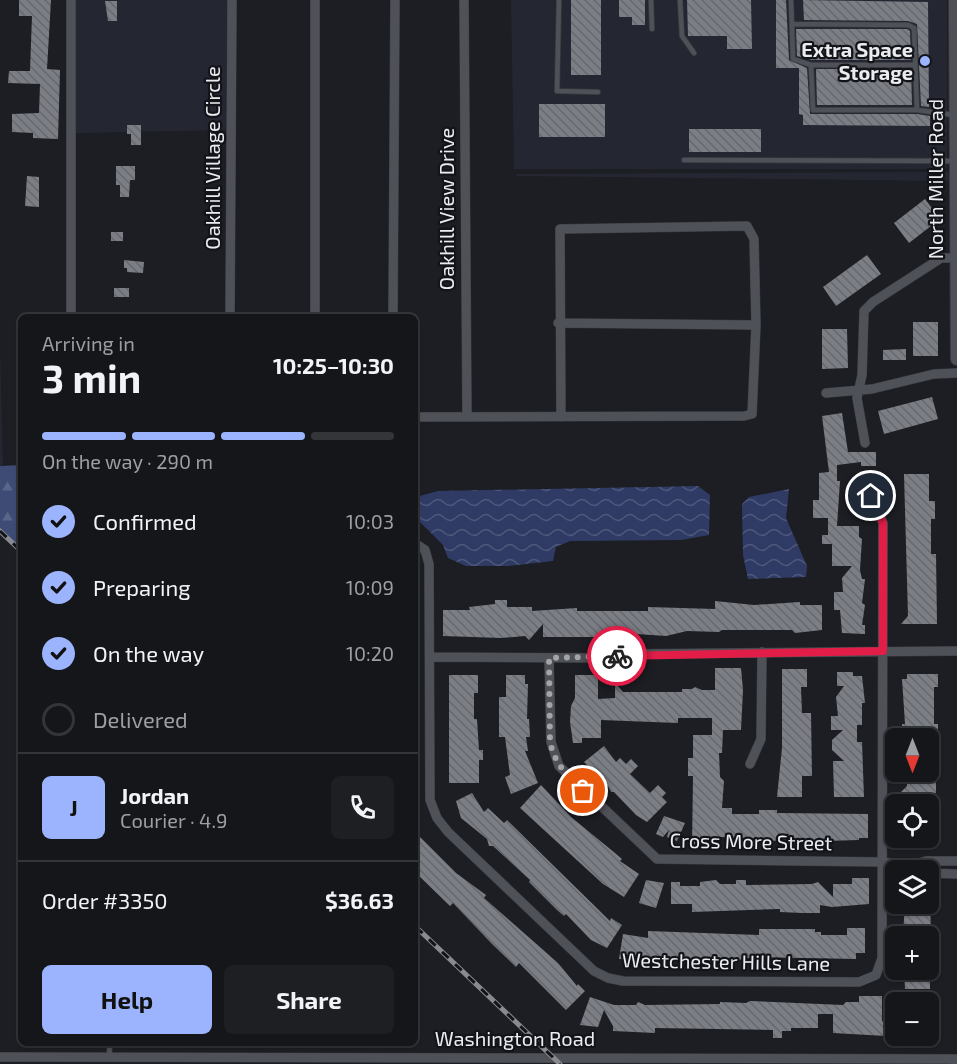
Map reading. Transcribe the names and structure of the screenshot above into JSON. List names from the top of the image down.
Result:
{
  "streets": {
    "street": [
      "Oakhill Village Circle",
      "North Miller Road",
      "Oakhill View Drive",
      "Cross More Street",
      "Westchester Hills Lane",
      "Washington Road"
    ]
  },
  "crossings": [
    ["Cross More Street", "Westchester Hills Lane"]
  ],
  "places": ["Extra Space Storage"],
  "north": "bottom",
  "page": {
    "heading": ["3 min", "Arriving in", "10:25–10:30"],
    "panel": [
      "Jordan",
      "Courier · 4.9",
      "Order #3350",
      "$36.63"
    ],
    "bar": "On the way · 290 m",
    "list": [
      ["Confirmed", "10:03"],
      ["Preparing", "10:09"],
      ["On the way", "10:20"],
      "Delivered"
    ],
    "map_buttons": ["+", "−"],
    "round": "J",
    "buttons": ["Help", "Share"]
  }
}
